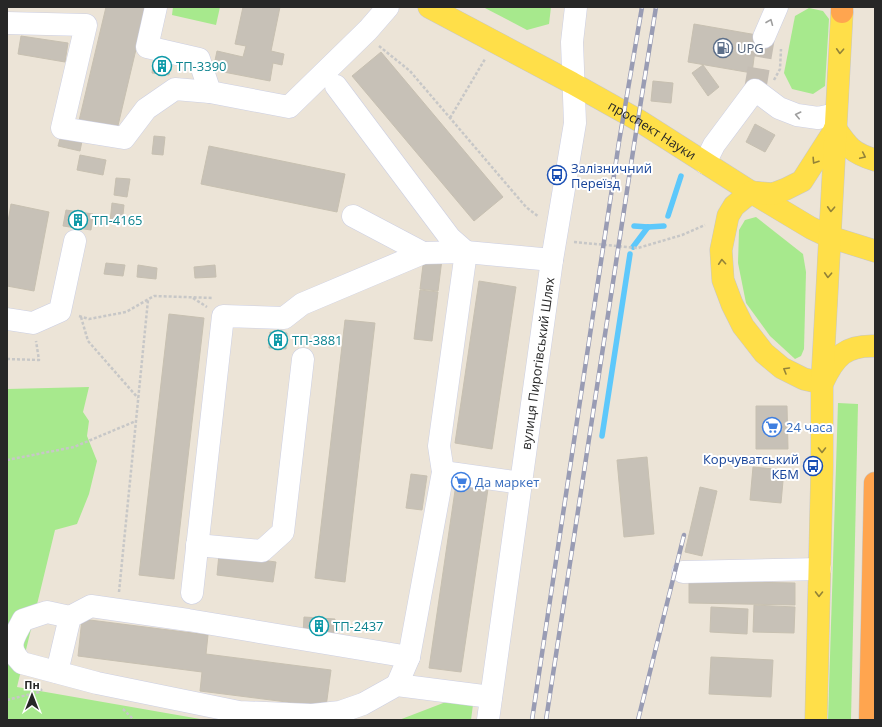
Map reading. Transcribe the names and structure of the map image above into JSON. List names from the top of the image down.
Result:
{
  "streets": {
    "main road": ["проспект Науки"],
    "street": ["вулиця Пирогівський Шлях"]
  },
  "crossings": [
    ["проспект Науки", "вулиця Пирогівський Шлях"]
  ],
  "places": {
    "fuel station": ["UPG"],
    "building": [
      "ТП-3390",
      "ТП-4165",
      "ТП-3881",
      "ТП-2437"
    ],
    "bus stop": ["Залізничний Переїзд", "Корчуватський КБМ"],
    "supermarket": ["24 часа", "Да маркет"]
  },
  "north": "top"
}
